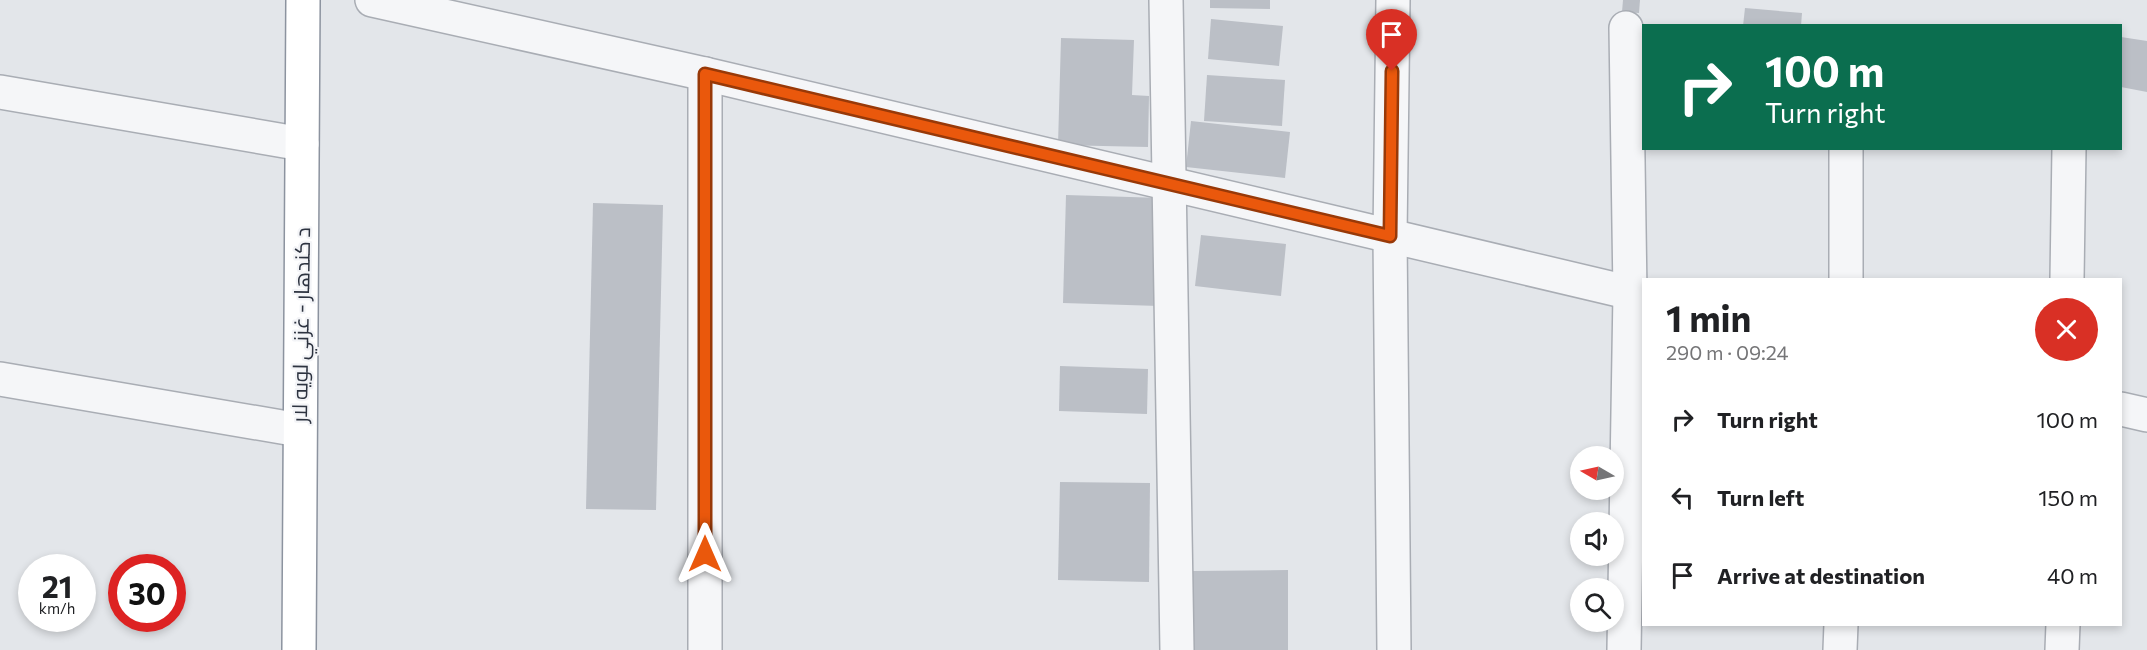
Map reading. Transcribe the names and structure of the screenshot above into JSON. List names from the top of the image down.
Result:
{
  "streets": {
    "highway": ["د کندهار - غزني لويه لار"]
  },
  "north": "left",
  "page": {
    "turn": ["100 m", "Turn right"],
    "heading": ["1 min", "290 m · 09:24"],
    "list": [
      {
        "name": "Turn right",
        "value": "100 m"
      },
      {
        "name": "Turn left",
        "value": "150 m"
      },
      {
        "name": "Arrive at destination",
        "value": "40 m"
      }
    ],
    "speed": "21 km/h",
    "limit": "30"
  }
}
